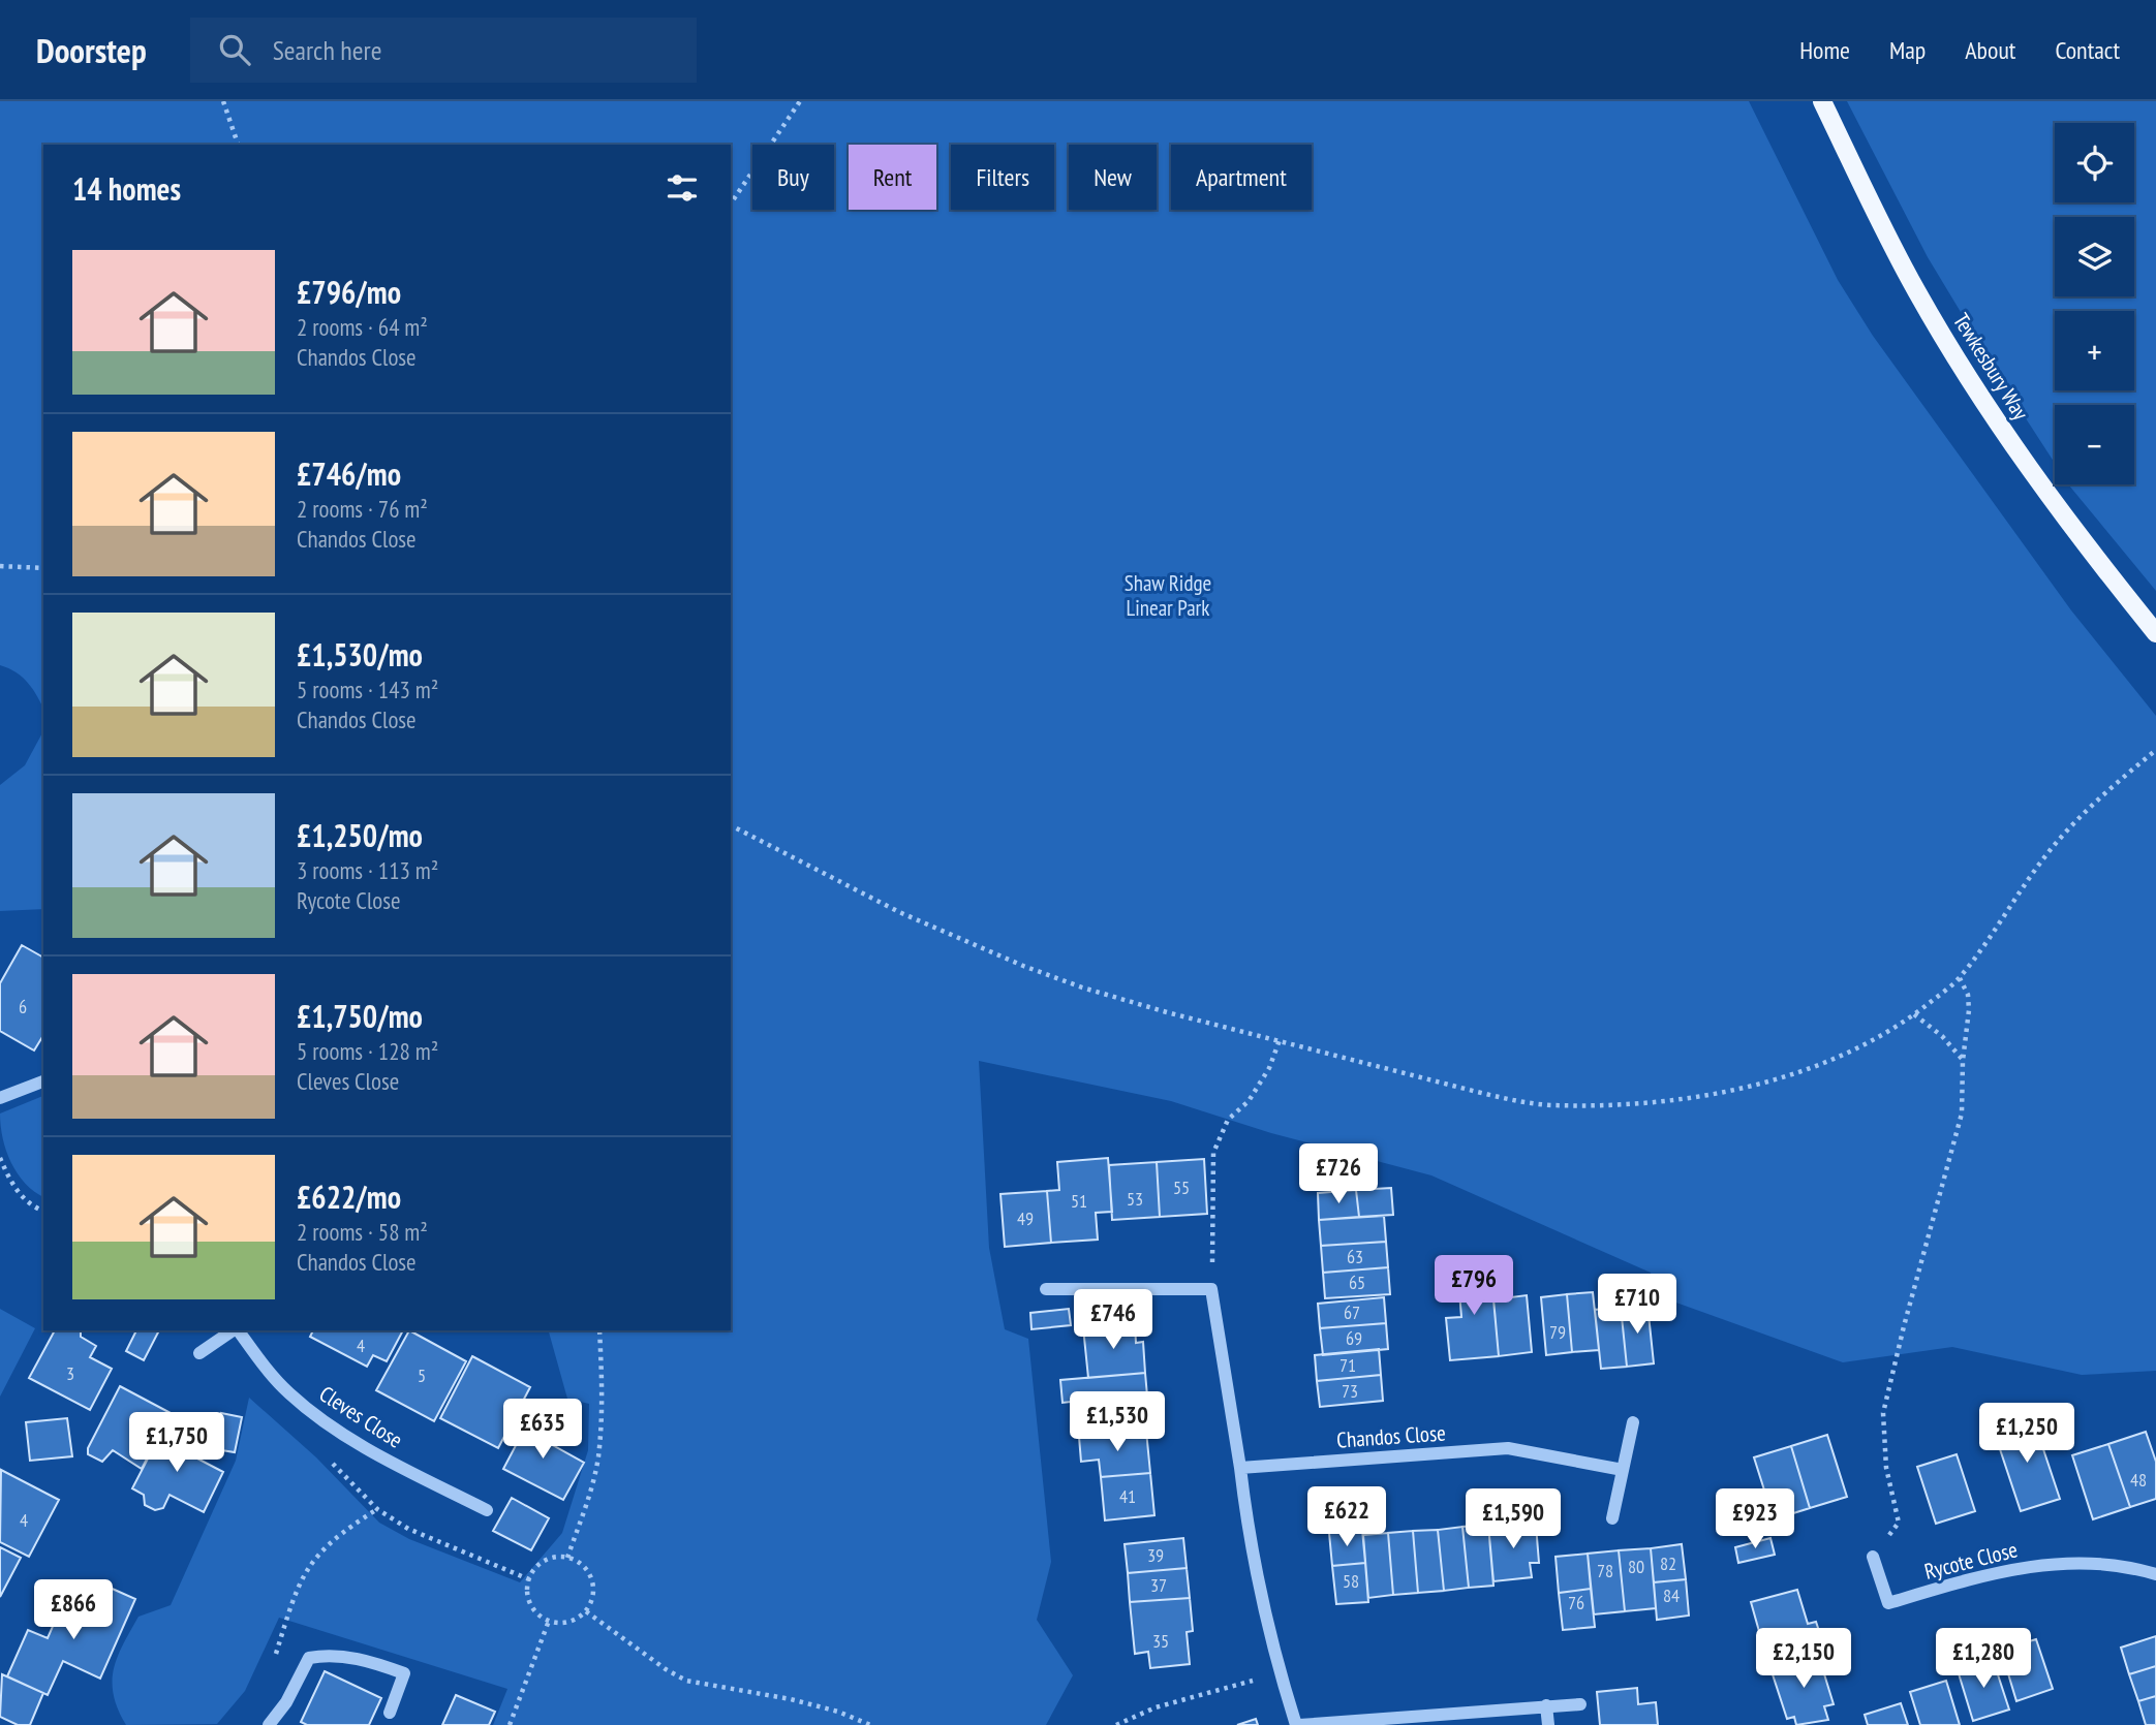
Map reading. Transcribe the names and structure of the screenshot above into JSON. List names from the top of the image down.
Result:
{
  "streets": {
    "main road": ["Tewkesbury Way"],
    "street": ["Cleves Close", "Chandos Close", "Rycote Close"]
  },
  "parks": ["Shaw Ridge Linear Park"],
  "house_numbers": [
    "6",
    "55",
    "53",
    "51",
    "49",
    "63",
    "65",
    "67",
    "79",
    "69",
    "4",
    "71",
    "3",
    "5",
    "73",
    "48",
    "41",
    "4",
    "39",
    "82",
    "80",
    "78",
    "58",
    "37",
    "84",
    "76",
    "35"
  ],
  "page": {
    "header": "Doorstep",
    "search": "Search here",
    "nav": [
      "Home",
      "Map",
      "About",
      "Contact"
    ],
    "map_buttons": ["+", "−"],
    "chip": [
      "Buy",
      "Rent",
      "Filters",
      "New",
      "Apartment"
    ],
    "heading": "14 homes",
    "list": [
      {
        "name": "£796/mo",
        "note": "2 rooms · 64 m² · Chandos Close"
      },
      {
        "name": "£746/mo",
        "note": "2 rooms · 76 m² · Chandos Close"
      },
      {
        "name": "£1,530/mo",
        "note": "5 rooms · 143 m² · Chandos Close"
      },
      {
        "name": "£1,250/mo",
        "note": "3 rooms · 113 m² · Rycote Close"
      },
      {
        "name": "£1,750/mo",
        "note": "5 rooms · 128 m² · Cleves Close"
      },
      {
        "name": "£622/mo",
        "note": "2 rooms · 58 m² · Chandos Close"
      }
    ],
    "price": [
      "£726",
      "£796",
      "£710",
      "£746",
      "£1,530",
      "£635",
      "£1,250",
      "£1,750",
      "£622",
      "£1,590",
      "£923",
      "£866",
      "£2,150",
      "£1,280"
    ]
  }
}
